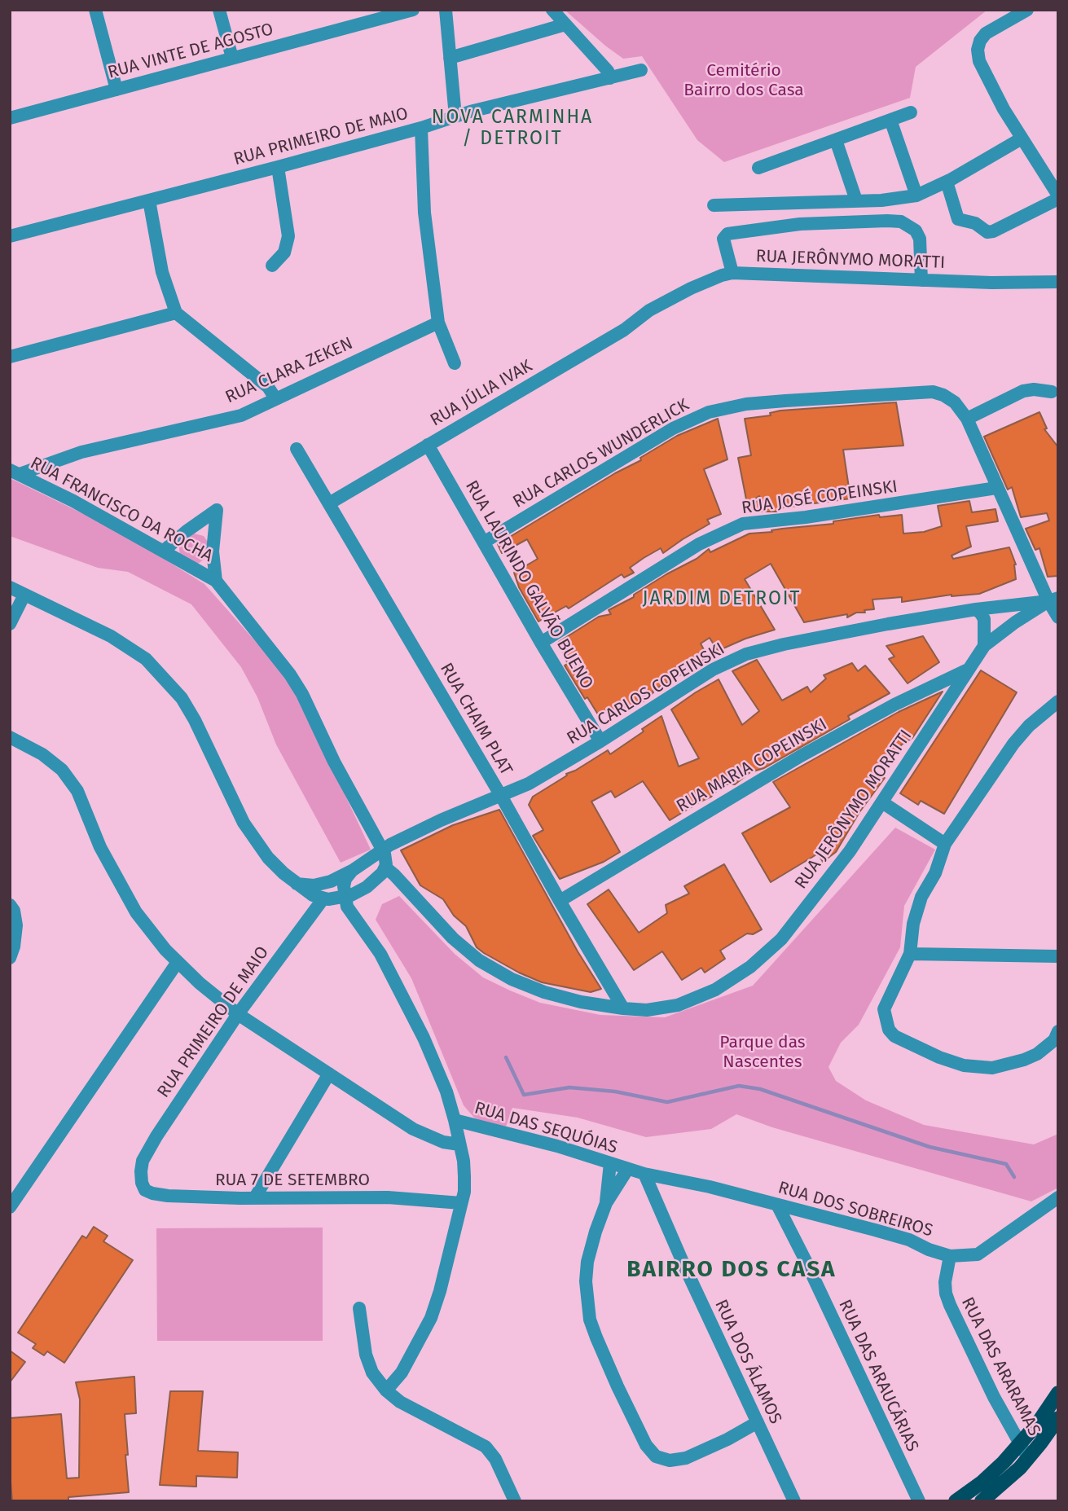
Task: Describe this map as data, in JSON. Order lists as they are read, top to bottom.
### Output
{
  "streets": {
    "street": [
      "RUA VINTE DE AGOSTO",
      "RUA PRIMEIRO DE MAIO",
      "RUA JERÔNYMO MORATTI",
      "RUA CLARA ZEKEN",
      "RUA JÚLIA IVAK",
      "RUA CARLOS WUNDERLICK",
      "RUA JOSÉ COPEINSKI",
      "RUA FRANCISCO DA ROCHA",
      "RUA LAURINDO GALVÃO BUENO",
      "RUA CARLOS COPEINSKI",
      "RUA CHAIM PLAT",
      "RUA MARIA COPEINSKI",
      "RUA DAS SEQUÓIAS",
      "RUA 7 DE SETEMBRO",
      "RUA DOS SOBREIROS",
      "RUA DOS ÁLAMOS",
      "RUA DAS ARARAMAS",
      "RUA DAS ARAUCÁRIAS"
    ]
  },
  "crossings": [
    ["RUA PRIMEIRO DE MAIO", "RUA 7 DE SETEMBRO"],
    ["RUA JERÔNYMO MORATTI", "RUA JÚLIA IVAK"],
    ["RUA JERÔNYMO MORATTI", "RUA CARLOS WUNDERLICK"],
    ["RUA JERÔNYMO MORATTI", "RUA CARLOS COPEINSKI"],
    ["RUA JERÔNYMO MORATTI", "RUA CHAIM PLAT"],
    ["RUA JERÔNYMO MORATTI", "RUA MARIA COPEINSKI"],
    ["RUA CLARA ZEKEN", "RUA FRANCISCO DA ROCHA"],
    ["RUA JÚLIA IVAK", "RUA LAURINDO GALVÃO BUENO"],
    ["RUA JÚLIA IVAK", "RUA CHAIM PLAT"],
    ["RUA CARLOS WUNDERLICK", "RUA JOSÉ COPEINSKI"],
    ["RUA CARLOS WUNDERLICK", "RUA LAURINDO GALVÃO BUENO"],
    ["RUA CARLOS WUNDERLICK", "RUA CARLOS COPEINSKI"],
    ["RUA JOSÉ COPEINSKI", "RUA LAURINDO GALVÃO BUENO"],
    ["RUA LAURINDO GALVÃO BUENO", "RUA CARLOS COPEINSKI"],
    ["RUA CARLOS COPEINSKI", "RUA CHAIM PLAT"],
    ["RUA CHAIM PLAT", "RUA MARIA COPEINSKI"],
    ["RUA DAS SEQUÓIAS", "RUA DOS SOBREIROS"],
    ["RUA DOS SOBREIROS", "RUA DOS ÁLAMOS"],
    ["RUA DOS SOBREIROS", "RUA DAS ARARAMAS"],
    ["RUA DOS SOBREIROS", "RUA DAS ARAUCÁRIAS"]
  ],
  "districts": ["NOVA CARMINHA / DETROIT", "JARDIM DETROIT", "BAIRRO DOS CASA"],
  "parks": ["Cemitério Bairro dos Casa", "Parque das Nascentes"]
}
